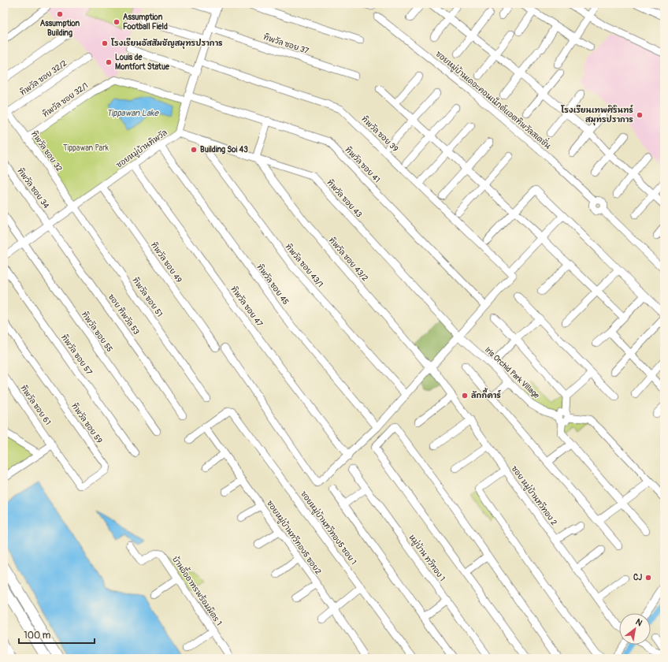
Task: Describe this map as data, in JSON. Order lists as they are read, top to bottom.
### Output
{
  "streets": {
    "street": [
      "ทิพวัล ซอย 37",
      "ทิพวัล ซอย 32/2",
      "ทิพวัล ซอย 32/1",
      "ซอยหมู่บ้านเดอะคอนเน็กต์แอตทิพวัลสเตชั่น",
      "ทิพวัล ซอย 39",
      "ซอยหมู่บ้านทิพวัล",
      "ทิพวัล ซอย 32",
      "ทิพวัล ซอย 41",
      "ทิพวัล ซอย 34",
      "ทิพวัล ซอย 43",
      "ทิพวัล ซอย 43/2",
      "ทิพวัล ซอย 49",
      "ทิพวัล ซอย 43/1",
      "ทิพวัล ซอย 45",
      "ทิพวัล ซอย 51",
      "ทิพวัล ซอย 47",
      "ซอย ทิพวัล 53",
      "ทิพวัล ซอย 55",
      "ทิพวัล ซอย 57",
      "Iris Orchid Park Village",
      "ทิพวัล ซอย 61",
      "ทิพวัล ซอย 59",
      "ซอย หมู่บ้านทวีทอง 2",
      "ซอยหมู่บ้านทวีทอง5 ซอย 1",
      "ซอยหมู่บ้านทวีทอง5 ซอย2",
      "หมู่บ้าน ทวีทอง 1",
      "บ้านอื้ออาทรพร้อมมิตร 1"
    ]
  },
  "crossings": [
    ["ทิพวัล ซอย 37", "ซอยหมู่บ้านทิพวัล"],
    ["ทิพวัล ซอย 32/2", "ทิพวัล ซอย 32"],
    ["ทิพวัล ซอย 32/1", "ทิพวัล ซอย 32"],
    ["ทิพวัล ซอย 32/1", "ทิพวัล ซอย 41"],
    ["ทิพวัล ซอย 39", "ซอยหมู่บ้านทิพวัล"],
    ["ทิพวัล ซอย 39", "ทิพวัล ซอย 41"],
    ["ซอยหมู่บ้านทิพวัล", "ทิพวัล ซอย 32"],
    ["ซอยหมู่บ้านทิพวัล", "ทิพวัล ซอย 41"],
    ["ซอยหมู่บ้านทิพวัล", "ทิพวัล ซอย 34"],
    ["ซอยหมู่บ้านทิพวัล", "ทิพวัล ซอย 43"],
    ["ซอยหมู่บ้านทิพวัล", "ทิพวัล ซอย 49"],
    ["ซอยหมู่บ้านทิพวัล", "ทิพวัล ซอย 45"],
    ["ซอยหมู่บ้านทิพวัล", "ทิพวัล ซอย 51"],
    ["ซอยหมู่บ้านทิพวัล", "ทิพวัล ซอย 47"],
    ["ซอยหมู่บ้านทิพวัล", "ซอย ทิพวัล 53"],
    ["ซอยหมู่บ้านทิพวัล", "ทิพวัล ซอย 55"],
    ["ทิพวัล ซอย 32", "ทิพวัล ซอย 51"],
    ["ทิพวัล ซอย 34", "ซอย ทิพวัล 53"],
    ["ทิพวัล ซอย 43", "ทิพวัล ซอย 43/2"],
    ["ทิพวัล ซอย 43", "ทิพวัล ซอย 43/1"],
    ["ทิพวัล ซอย 43", "Iris Orchid Park Village"],
    ["ทิพวัล ซอย 43/2", "ซอย หมู่บ้านทวีทอง 2"],
    ["ทิพวัล ซอย 61", "ทิพวัล ซอย 59"],
    ["ซอยหมู่บ้านทวีทอง5 ซอย 1", "ซอยหมู่บ้านทวีทอง5 ซอย2"]
  ],
  "water": ["Tippawan Lake"],
  "parks": ["Tippawan Park"],
  "places": [
    "Assumption Building",
    "Assumption Football Field",
    "โรงเรียนอัสสัมชัญสมุทรปราการ",
    "Louis de Montfort Statue",
    "โรงเรียนเทพศิรินทร์ สมุทรปราการ",
    "Building Soi 43",
    "ลักกี้คาร์",
    "CJ"
  ],
  "scale_bar": "100 m",
  "north": "top right"
}
